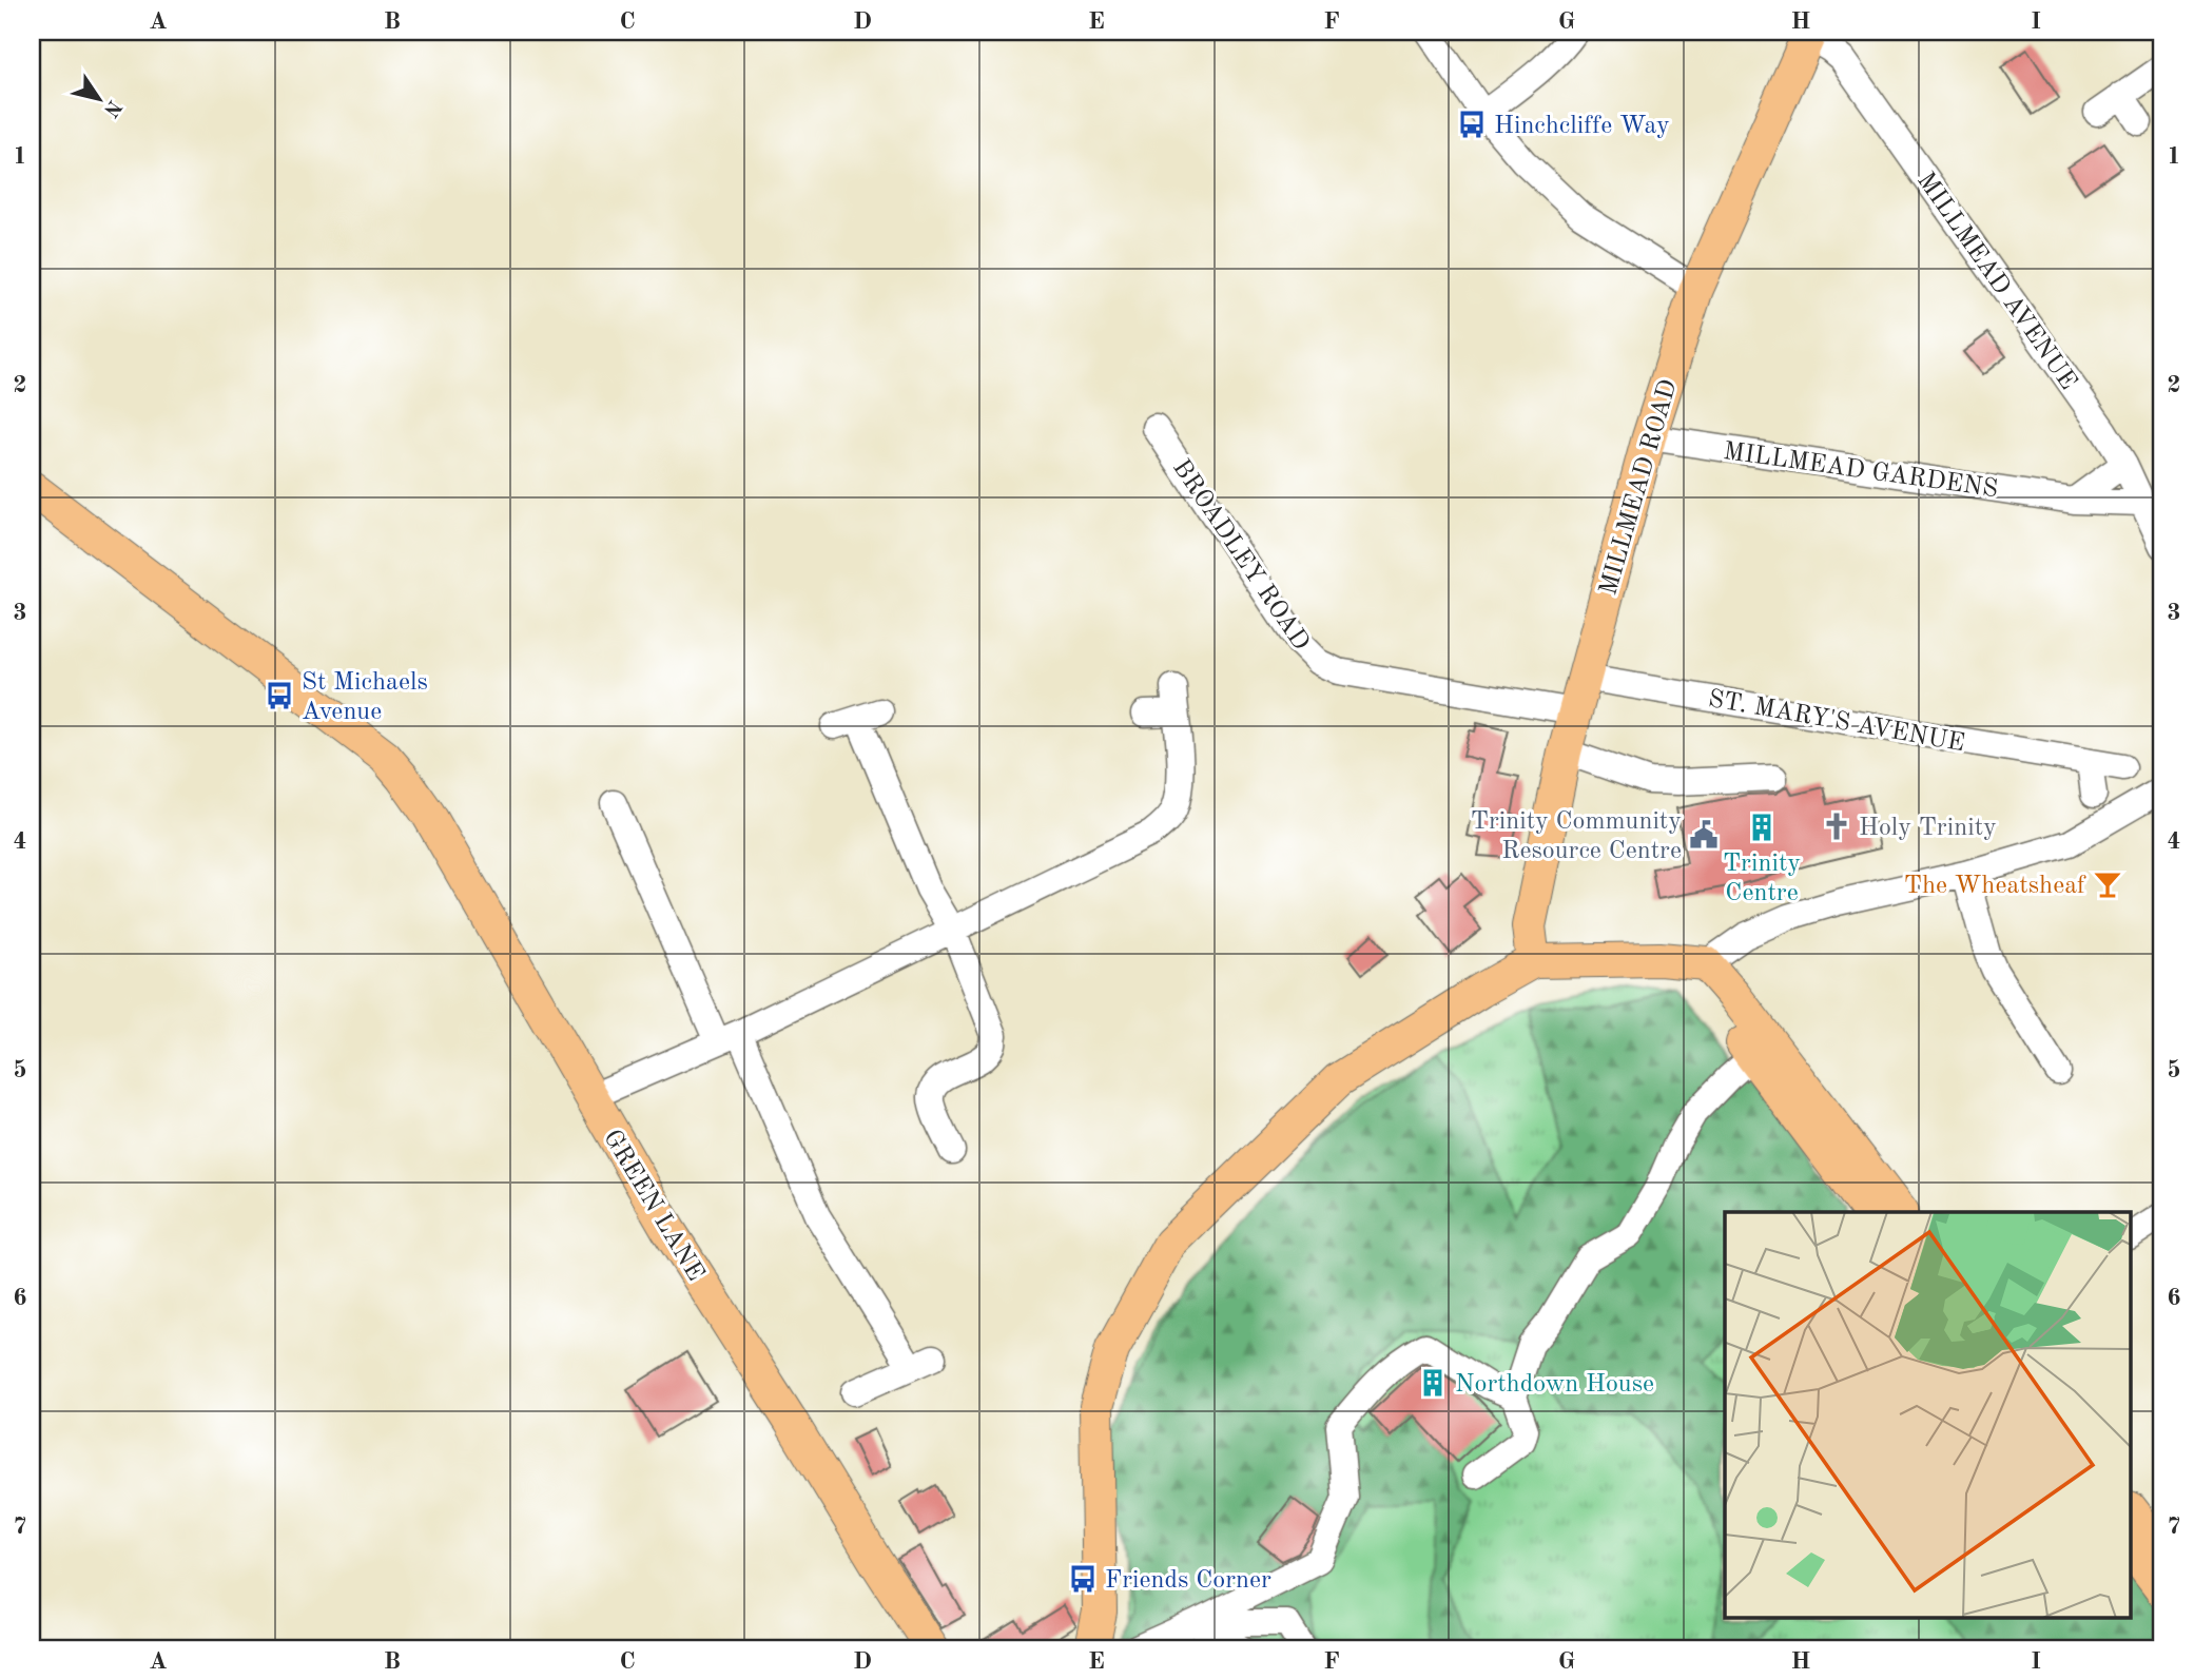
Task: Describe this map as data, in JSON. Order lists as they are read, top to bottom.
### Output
{
  "streets": {
    "main road": ["MILLMEAD ROAD", "GREEN LANE"],
    "street": [
      "MILLMEAD AVENUE",
      "MILLMEAD GARDENS",
      "BROADLEY ROAD",
      "ST. MARY'S AVENUE"
    ]
  },
  "crossings": [
    ["MILLMEAD AVENUE", "MILLMEAD GARDENS"],
    ["MILLMEAD AVENUE", "MILLMEAD ROAD"],
    ["MILLMEAD GARDENS", "MILLMEAD ROAD"],
    ["MILLMEAD ROAD", "BROADLEY ROAD"],
    ["MILLMEAD ROAD", "ST. MARY'S AVENUE"]
  ],
  "places": {
    "bus stop": ["Hinchcliffe Way", "St Michaels Avenue", "Friends Corner"],
    "church": ["Holy Trinity"],
    "building": ["Trinity Centre", "Northdown House"],
    "public building": ["Trinity Community Resource Centre"],
    "bar": ["The Wheatsheaf"]
  },
  "north": "bottom right",
  "grid": {
    "columns": [
      "A",
      "B",
      "C",
      "D",
      "E",
      "F",
      "G",
      "H",
      "I"
    ],
    "rows": [
      "1",
      "2",
      "3",
      "4",
      "5",
      "6",
      "7"
    ]
  }
}
